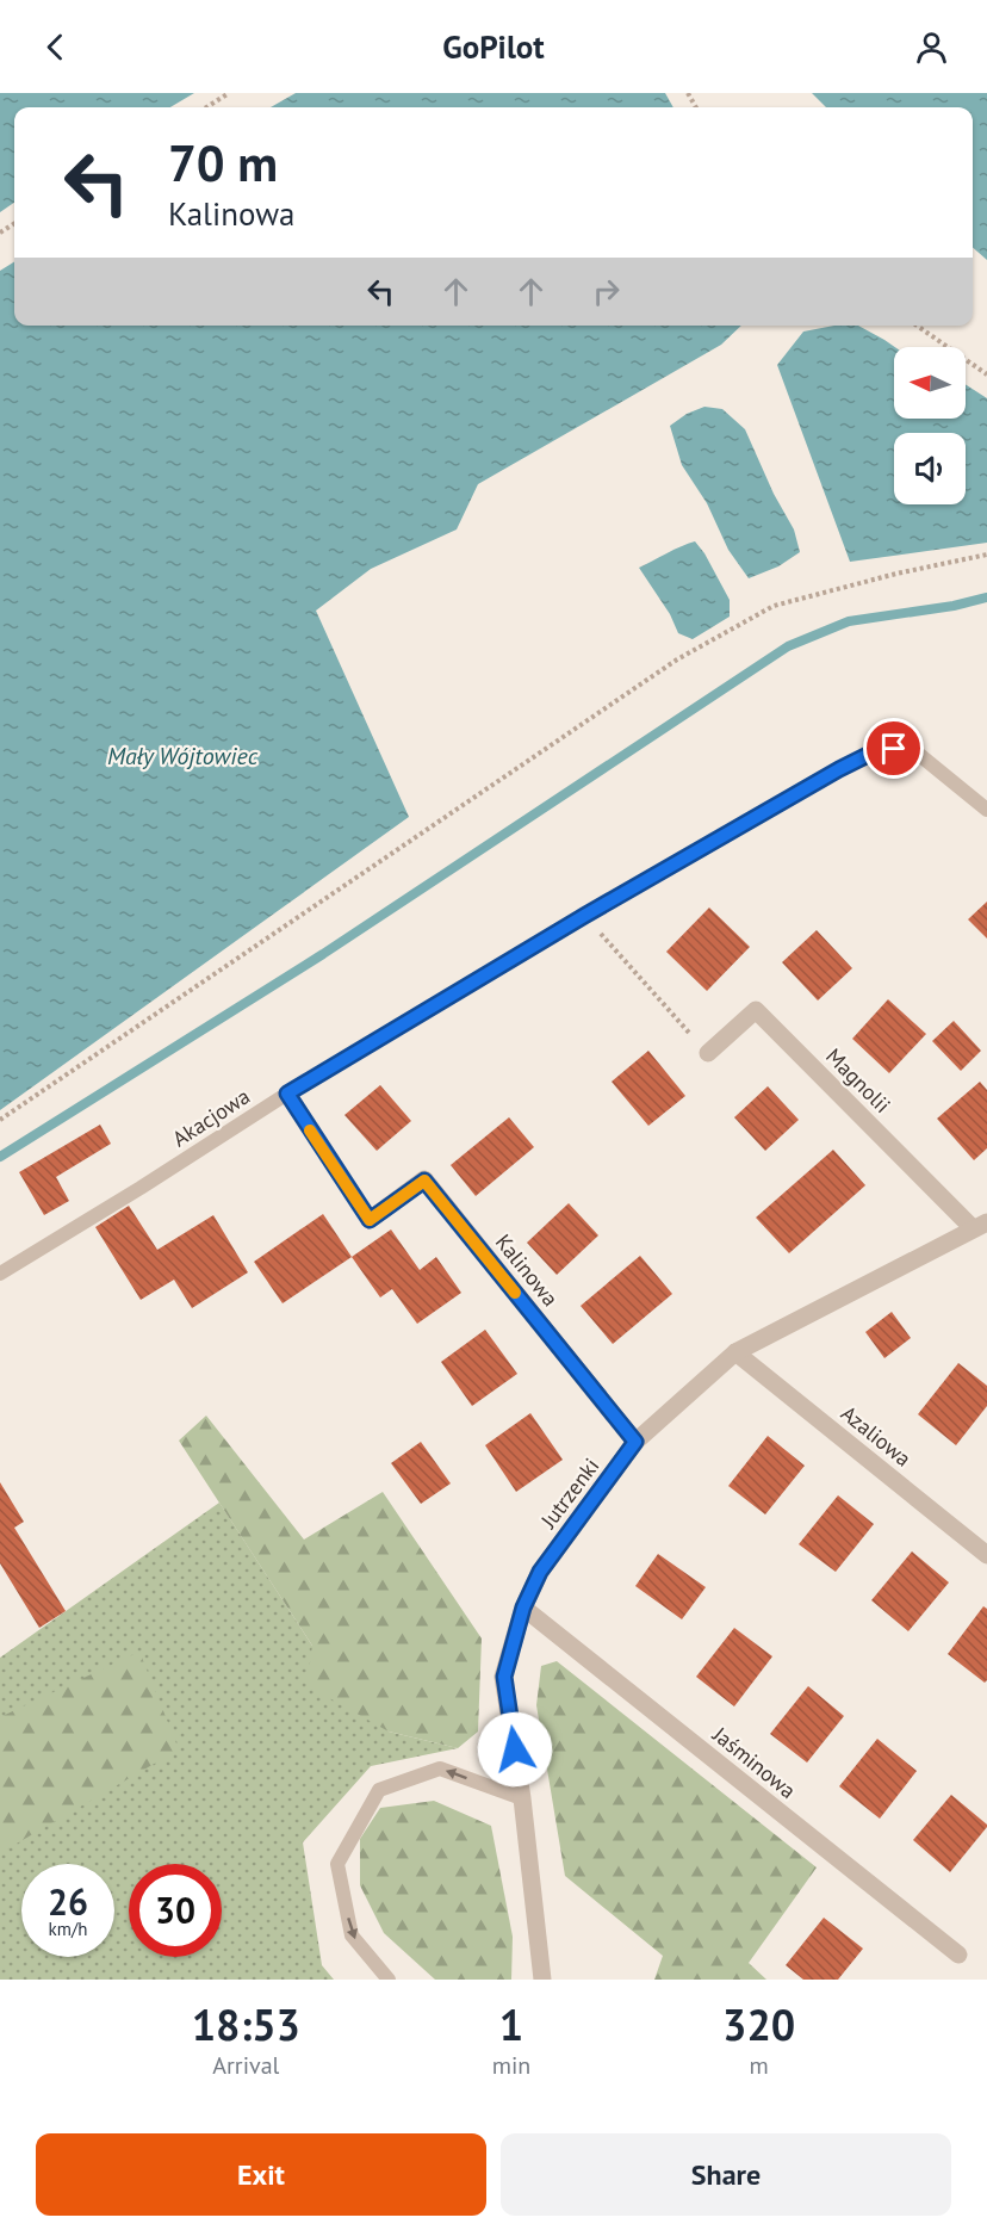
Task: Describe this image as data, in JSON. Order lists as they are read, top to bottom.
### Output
{
  "streets": {
    "street": [
      "Magnolii",
      "Kalinowa",
      "Azaliowa",
      "Jutrzenki",
      "Jaśminowa"
    ],
    "lane": ["Akacjowa"]
  },
  "crossings": [
    ["Magnolii", "Jutrzenki"],
    ["Kalinowa", "Jutrzenki"],
    ["Azaliowa", "Jutrzenki"],
    ["Jutrzenki", "Jaśminowa"]
  ],
  "water": ["Mały Wójtowiec"],
  "north": "left",
  "page": {
    "header": "GoPilot",
    "turn": ["70 m", "Kalinowa"],
    "speed": "26 km/h",
    "limit": "30",
    "eta": [
      "18:53",
      "Arrival",
      "1",
      "min",
      "320",
      "m"
    ],
    "buttons": ["Exit", "Share"]
  }
}
